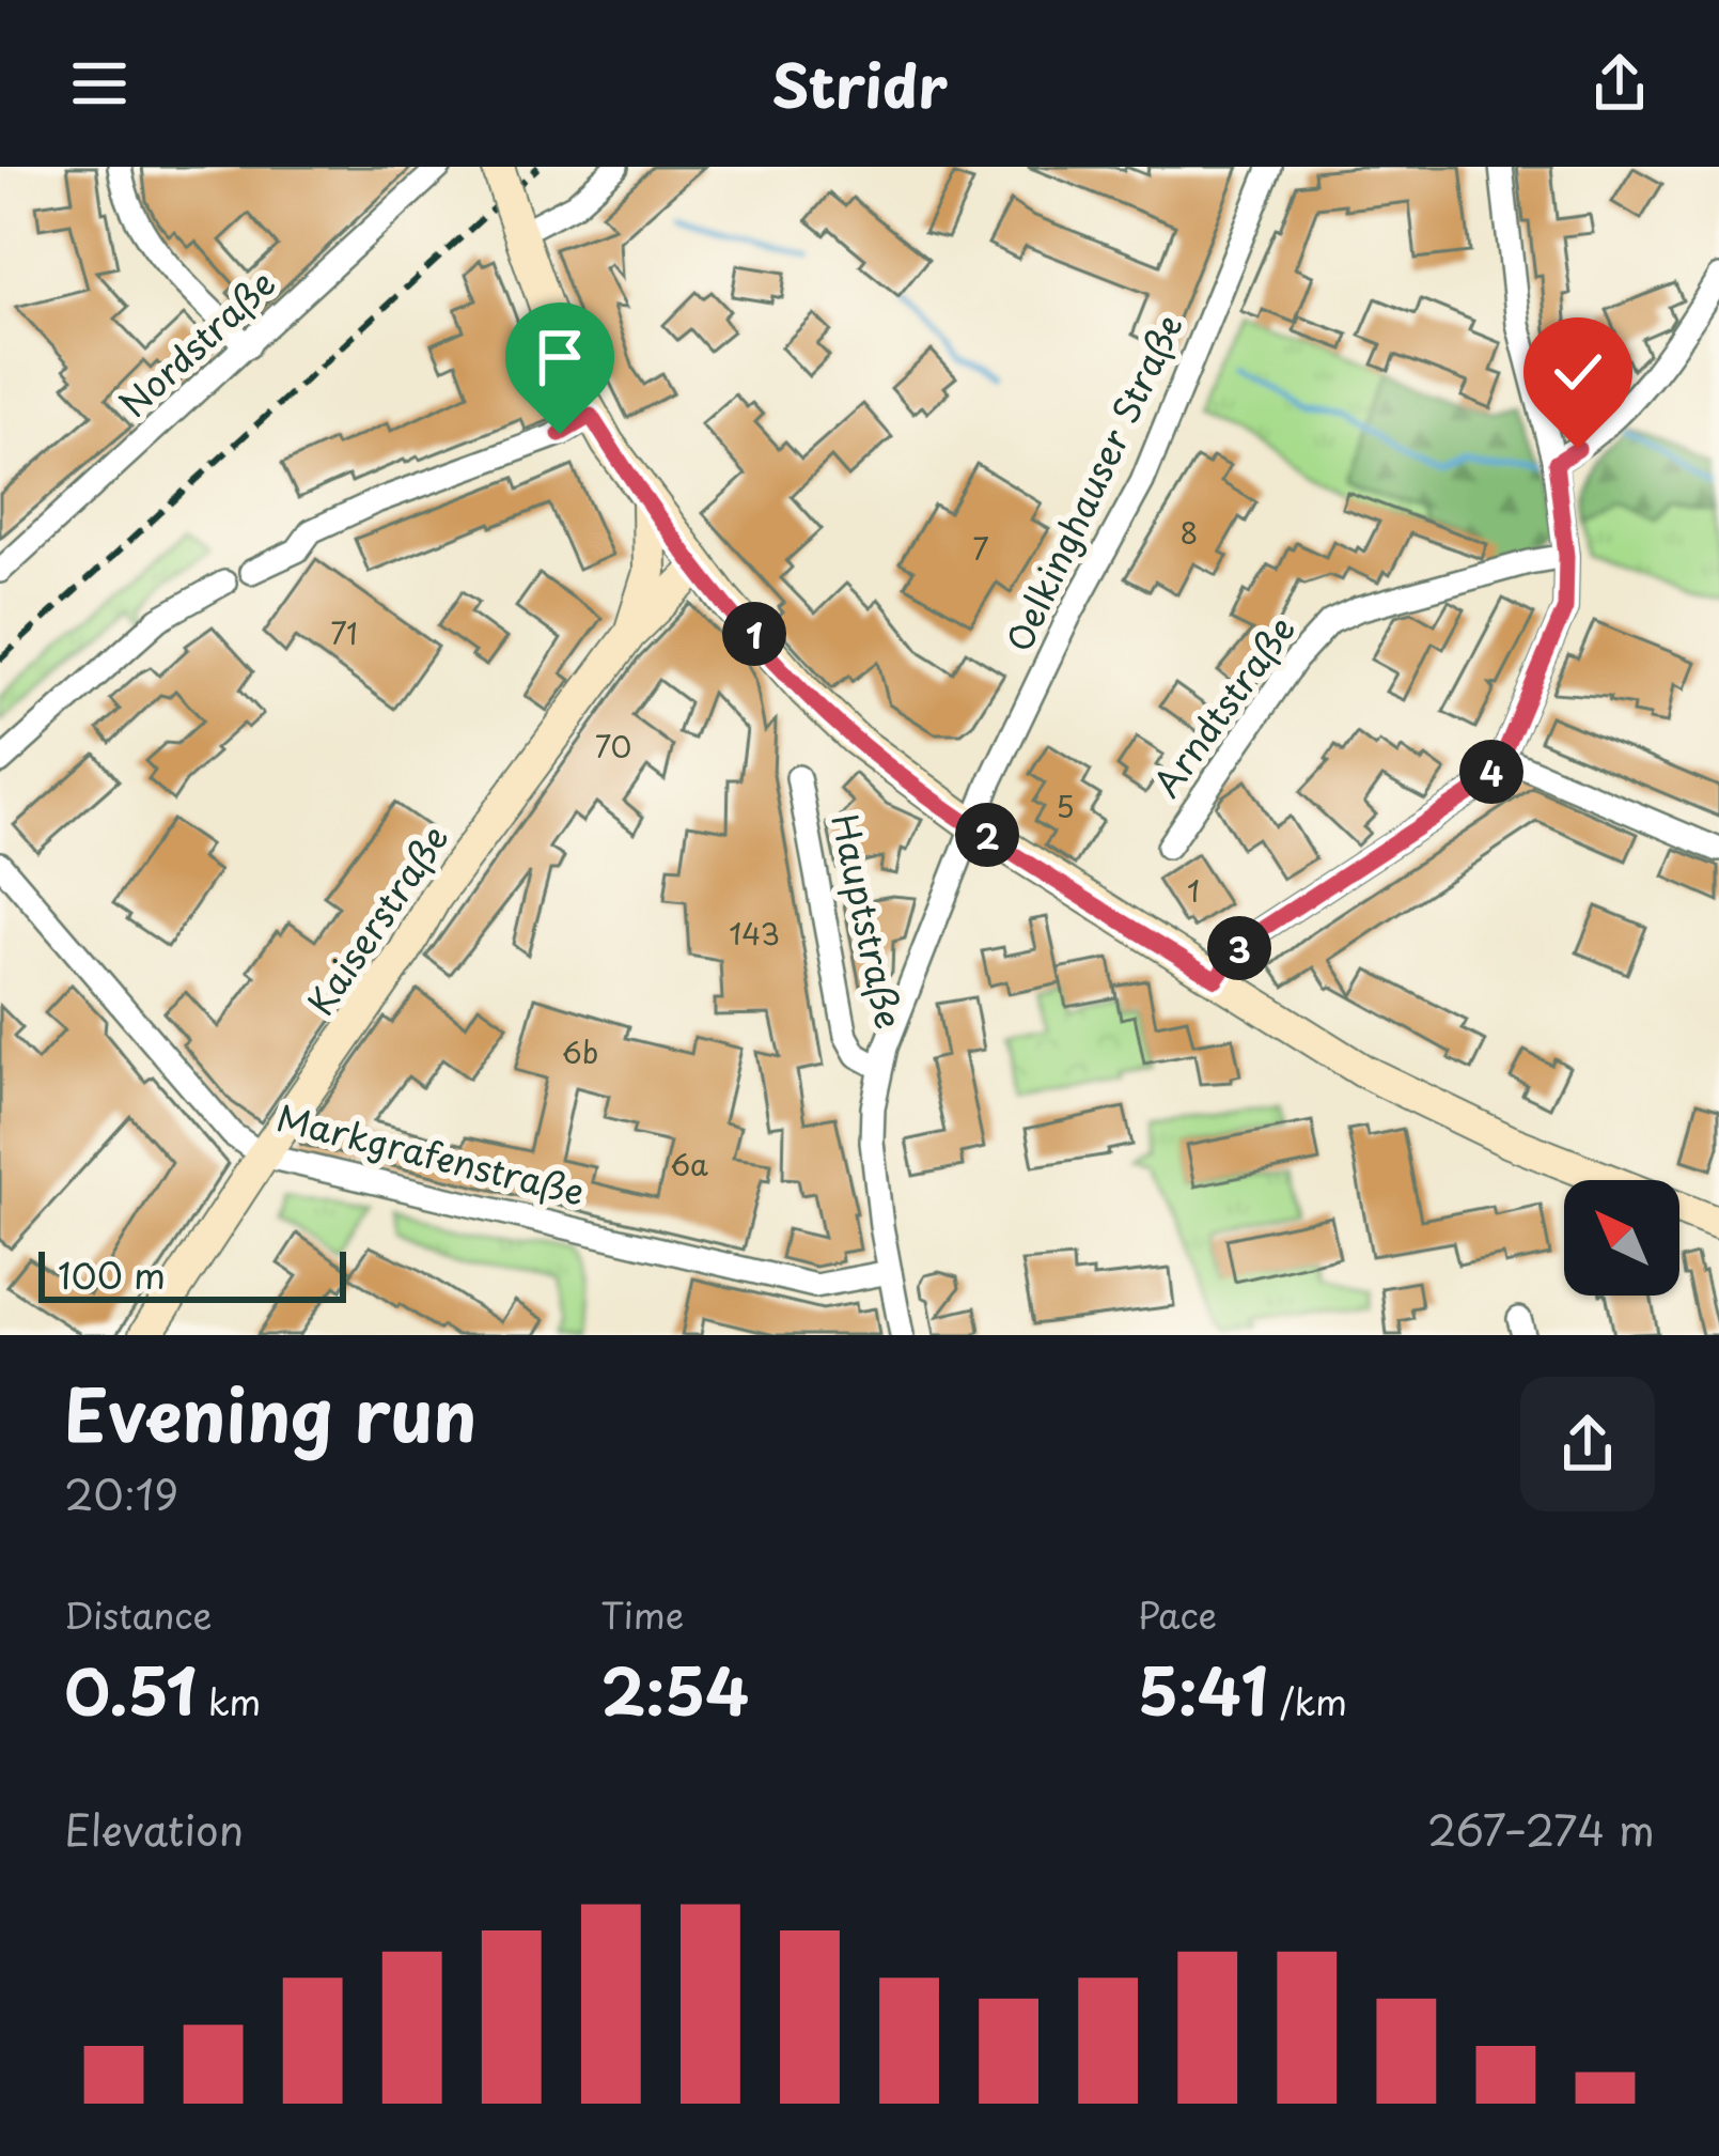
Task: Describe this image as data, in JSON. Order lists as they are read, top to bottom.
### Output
{
  "streets": {
    "main road": ["Kaiserstraße"],
    "street": [
      "Nordstraße",
      "Oelkinghauser Straße",
      "Arndtstraße",
      "Hauptstraße",
      "Markgrafenstraße"
    ]
  },
  "crossings": [
    ["Oelkinghauser Straße", "Hauptstraße"],
    ["Kaiserstraße", "Markgrafenstraße"],
    ["Hauptstraße", "Markgrafenstraße"]
  ],
  "house_numbers": [
    "8",
    "7",
    "71",
    "70",
    "5",
    "1",
    "143",
    "6b",
    "6a"
  ],
  "scale_bar": "100 m",
  "north": "top left",
  "page": {
    "header": "Stridr",
    "pins": [
      "1",
      "4",
      "2",
      "3"
    ],
    "scale": "100 m",
    "heading": ["Evening run", "20:19"],
    "stats": [
      ["Distance", "0.51 km"],
      ["Time", "2:54"],
      ["Pace", "5:41 /km"]
    ],
    "chart": ["Elevation", "267–274 m"]
  }
}
